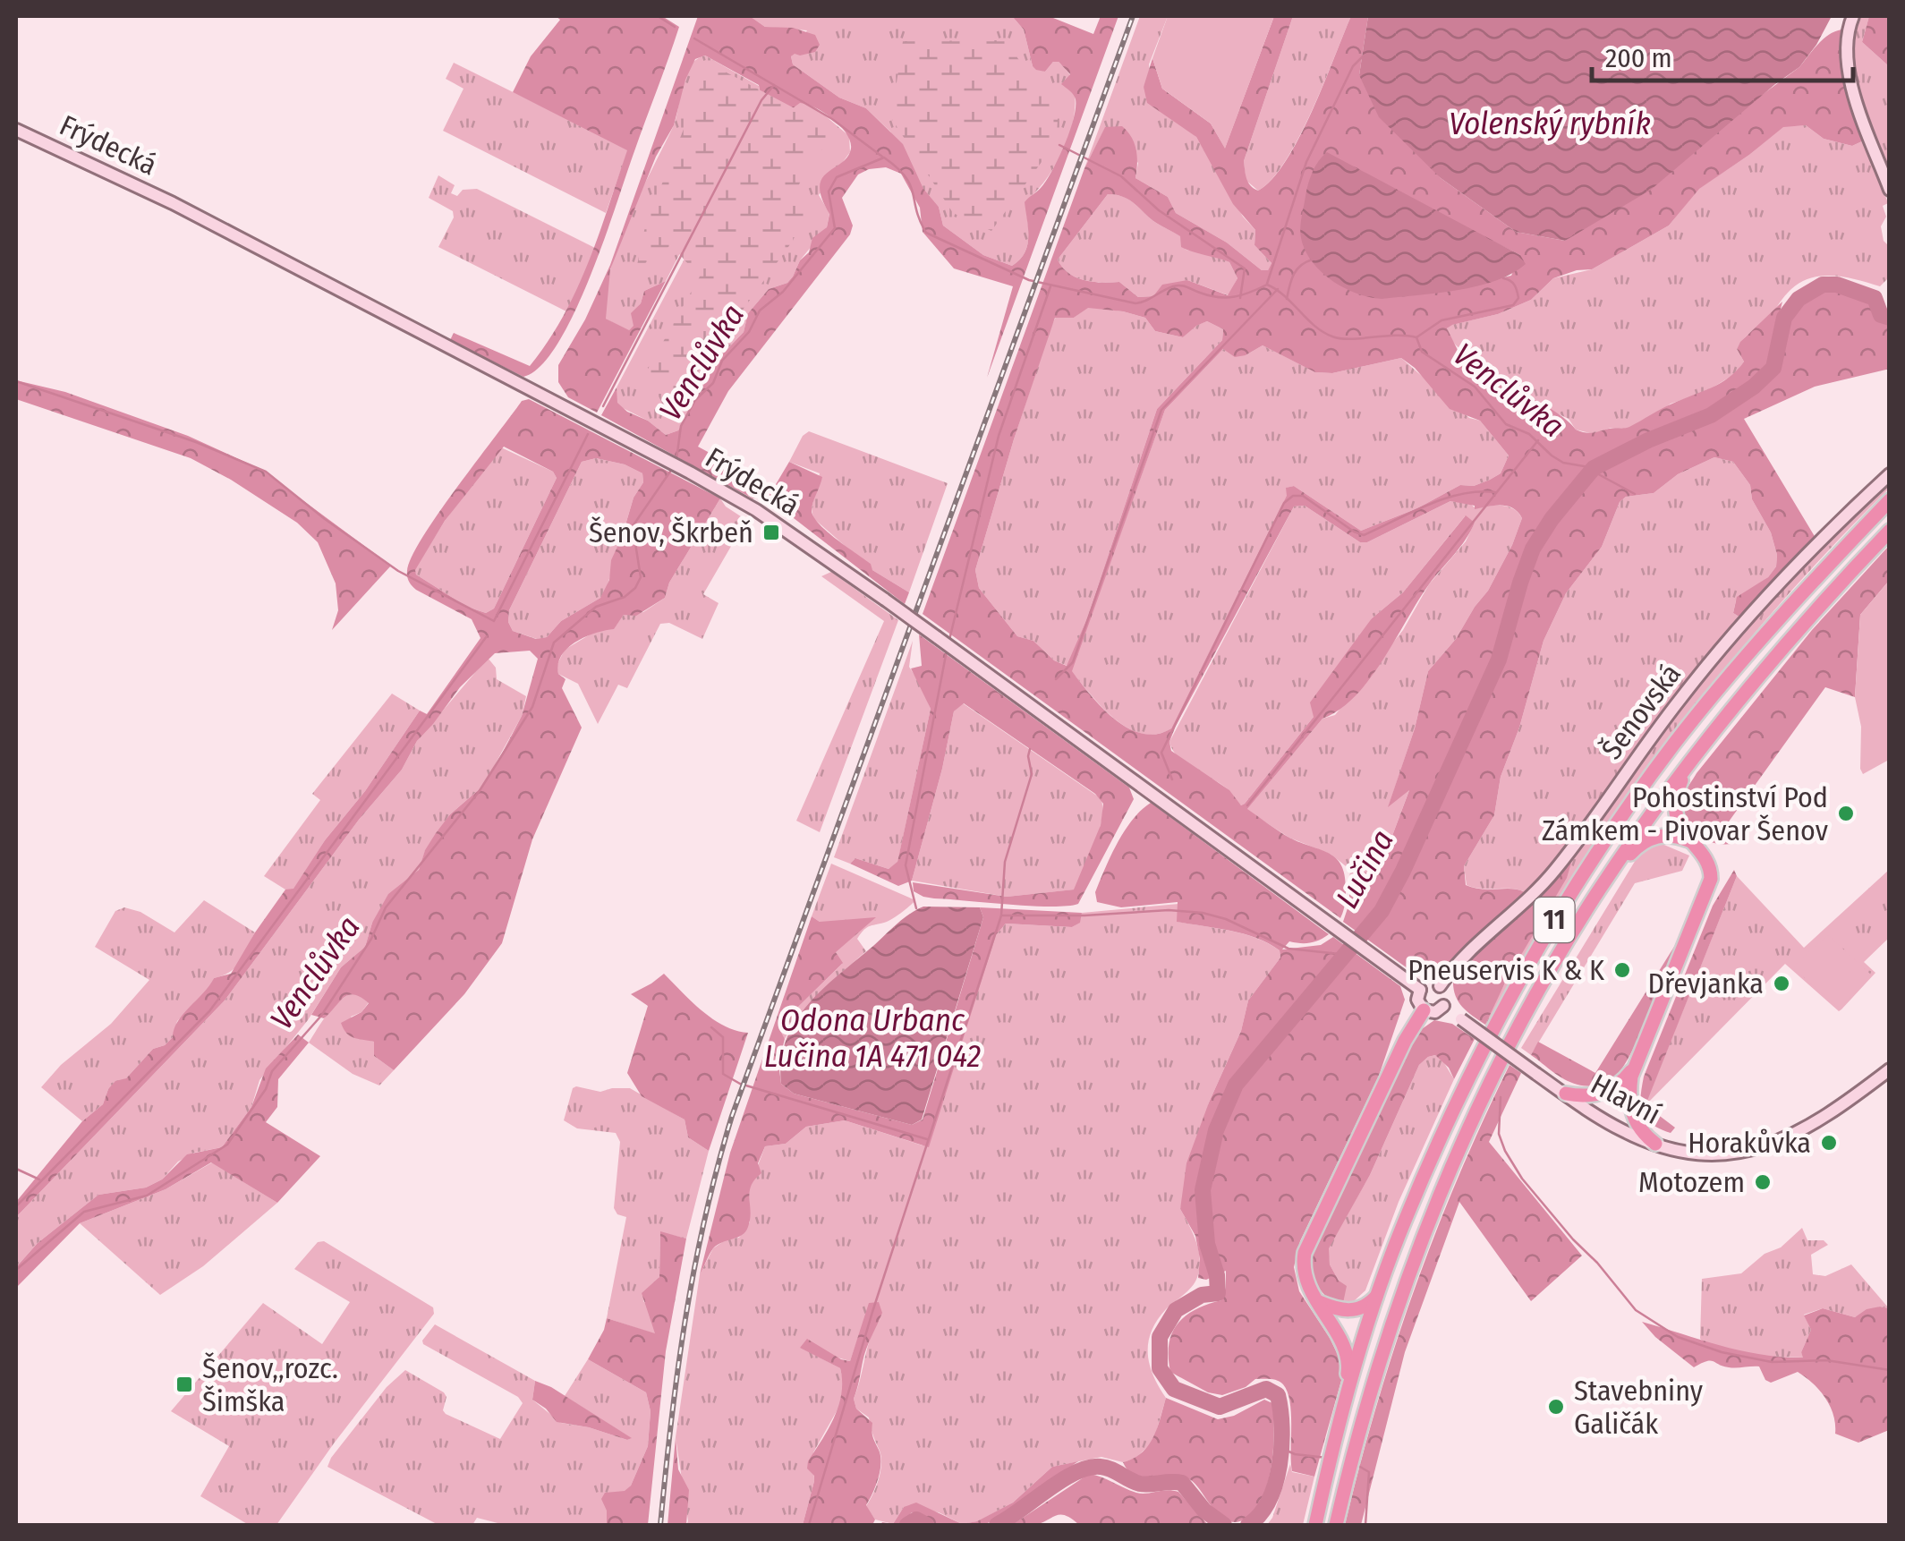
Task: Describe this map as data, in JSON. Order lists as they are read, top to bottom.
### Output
{
  "streets": {
    "highway": ["11"],
    "main road": ["Frýdecká", "Šenovská", "Hlavní"]
  },
  "crossings": [
    ["Frýdecká", "Šenovská"],
    ["Frýdecká", "Hlavní"],
    ["Šenovská", "Hlavní"]
  ],
  "water": [
    "Volenský rybník",
    "Venclůvka",
    "Lučina",
    "Odona Urbanc Lučina 1A 471 042"
  ],
  "places": {
    "transit": ["Šenov, Škrbeň", "Šenov,,rozc. Šimška"],
    "other": [
      "Pohostinství Pod Zámkem - Pivovar Šenov",
      "Pneuservis K & K",
      "Dřevjanka",
      "Horakůvka",
      "Motozem",
      "Stavebniny Galičák"
    ]
  },
  "scale_bar": "200 m"
}
